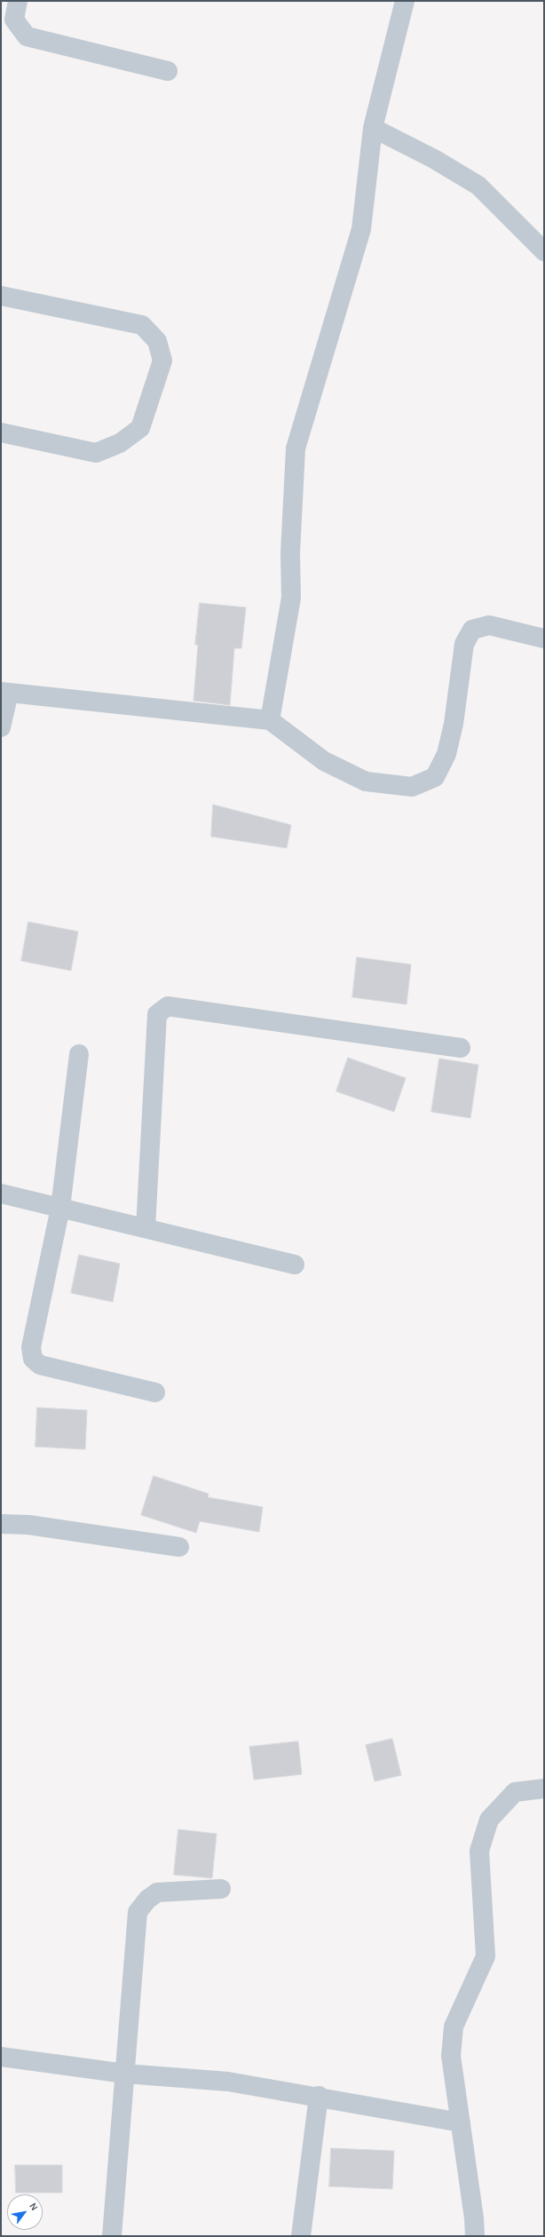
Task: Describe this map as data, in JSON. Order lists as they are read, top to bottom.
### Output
{
  "north": "top right"
}
